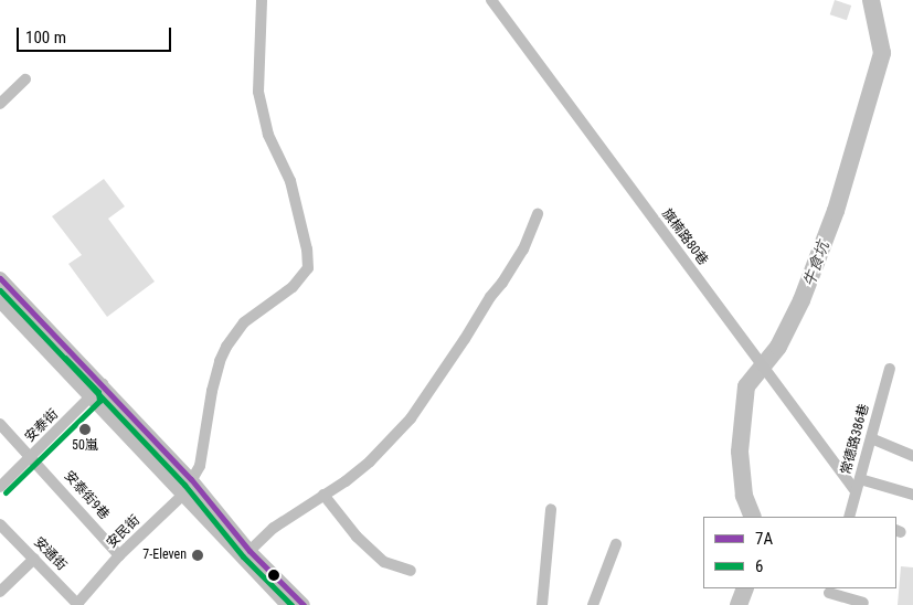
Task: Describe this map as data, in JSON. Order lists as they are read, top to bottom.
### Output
{
  "streets": {
    "street": [
      "旗楠路80巷",
      "安泰街",
      "常德路386巷",
      "安泰街9巷",
      "安民街",
      "安通街"
    ]
  },
  "crossings": [
    ["旗楠路80巷", "常德路386巷"],
    ["安泰街", "安泰街9巷"],
    ["安泰街9巷", "安民街"],
    ["安民街", "安通街"]
  ],
  "water": ["牛食坑"],
  "places": ["50嵐", "7-Eleven"],
  "lines": ["transit line 7A", "transit line 6"],
  "legend": ["7A", "6"],
  "scale_bar": "100 m"
}
